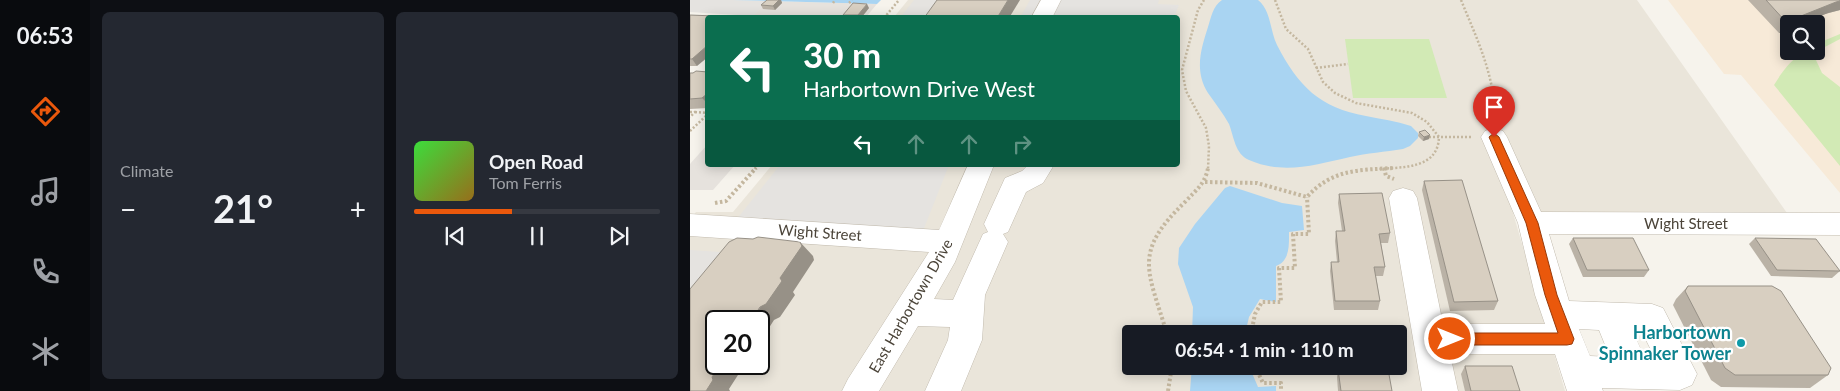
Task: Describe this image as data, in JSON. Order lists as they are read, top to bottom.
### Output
{
  "streets": {
    "street": ["Wight Street", "East Harbortown Drive"]
  },
  "crossings": [
    ["Wight Street", "East Harbortown Drive"]
  ],
  "places": ["Harbortown Spinnaker Tower"],
  "page": {
    "tabs": "06:53",
    "tile": "Climate",
    "turn": ["30 m", "Harbortown Drive West"],
    "song": ["Open Road", "Tom Ferris"],
    "heat": ["−", "21°", "+"],
    "limit": "20",
    "trip": "06:54 · 1 min · 110 m"
  }
}
